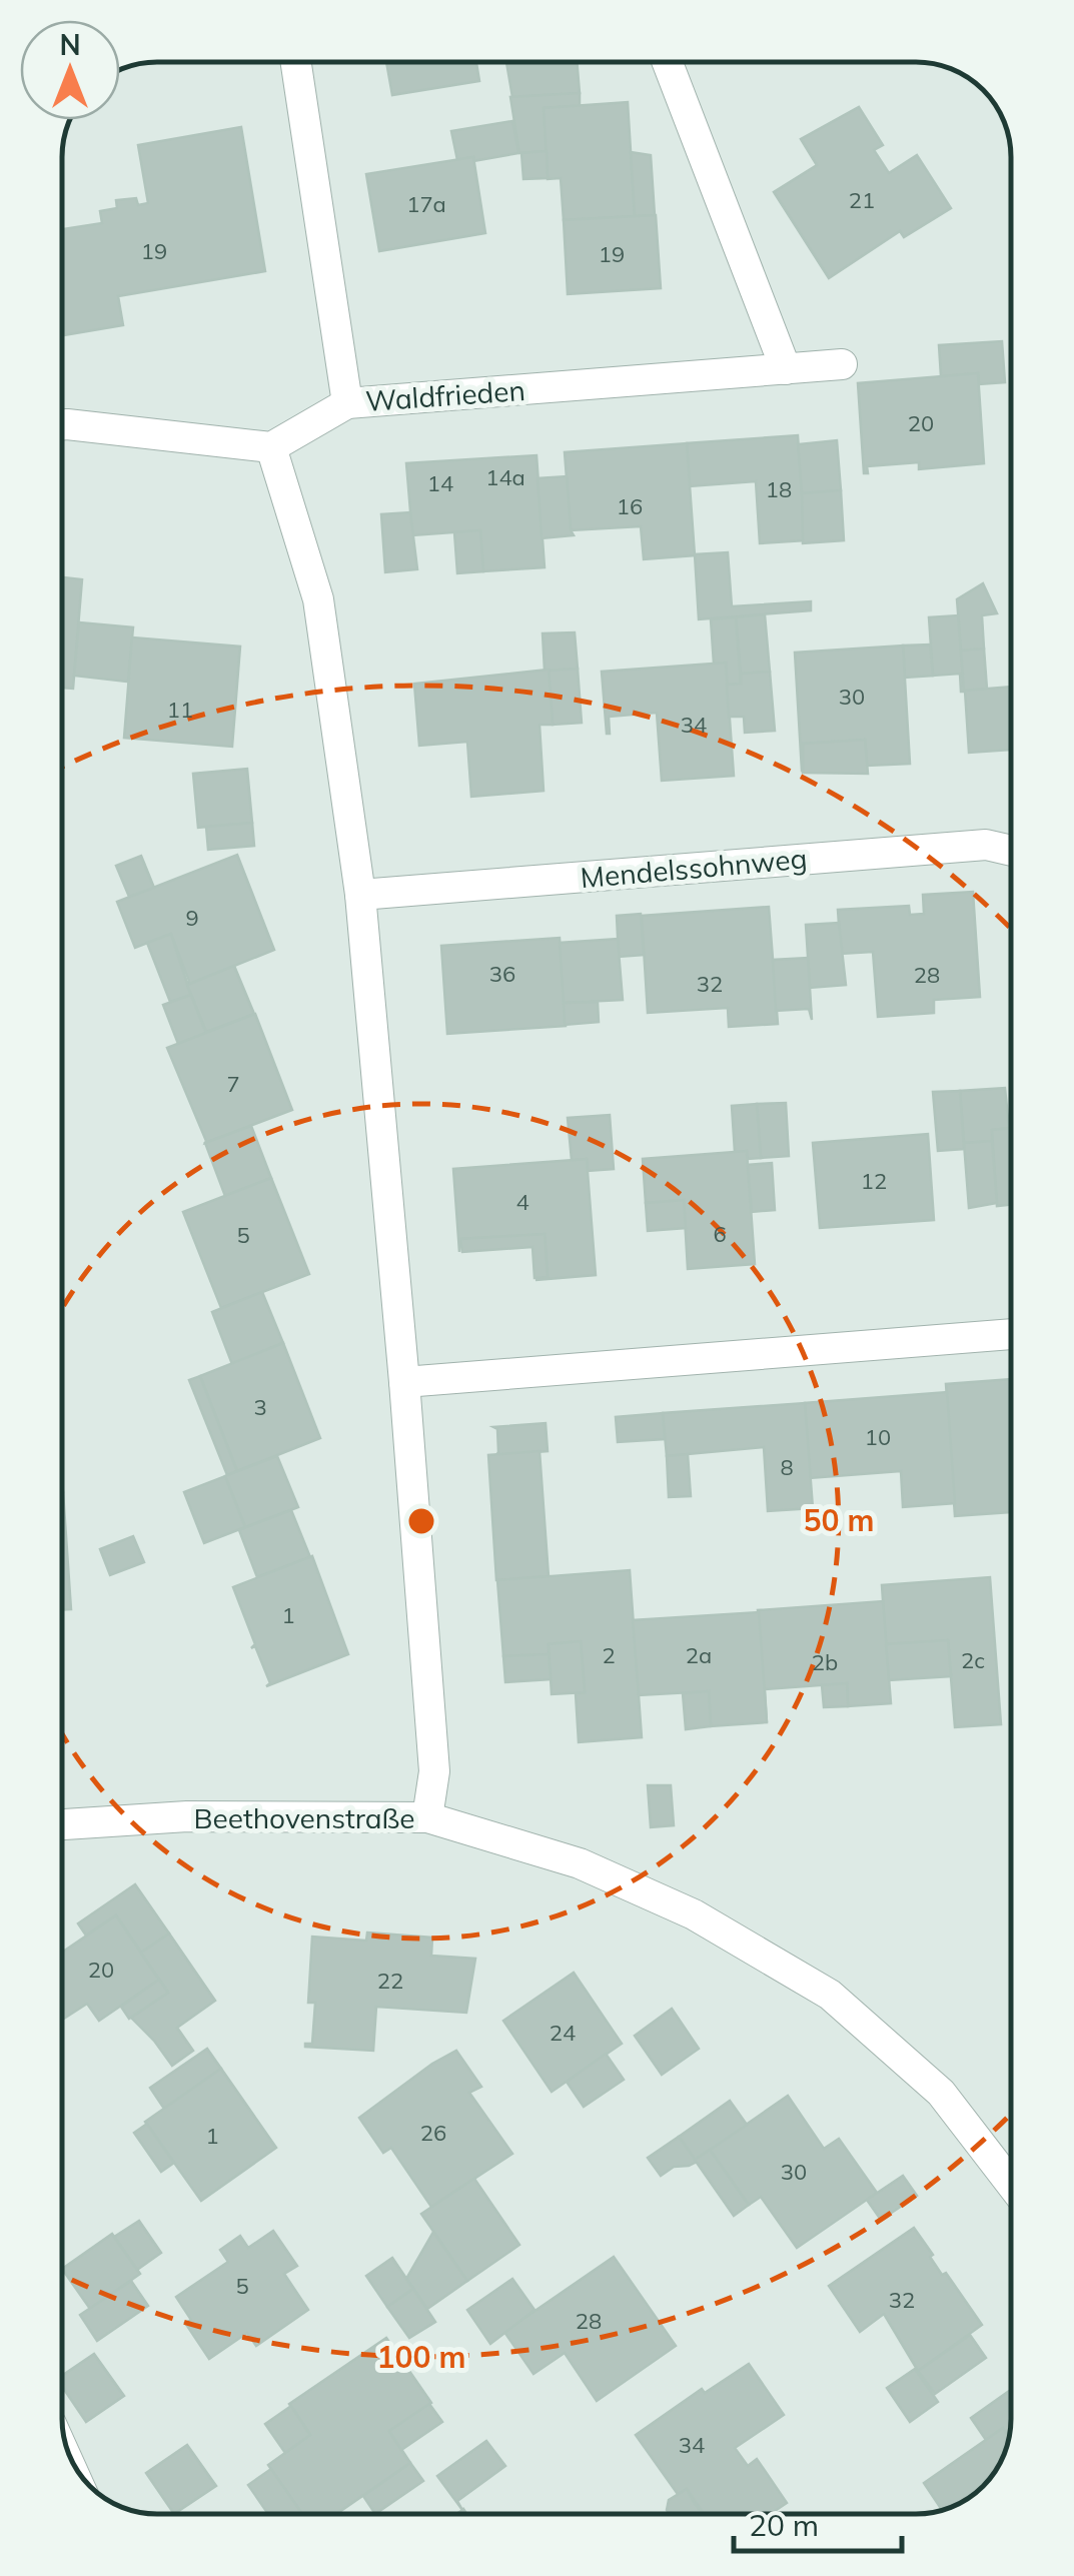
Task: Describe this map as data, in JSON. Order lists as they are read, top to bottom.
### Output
{
  "streets": {
    "street": ["Waldfrieden", "Mendelssohnweg", "Beethovenstraße"]
  },
  "house_numbers": [
    "21",
    "17a",
    "19",
    "19",
    "20",
    "14a",
    "14",
    "18",
    "16",
    "30",
    "11",
    "34",
    "9",
    "36",
    "28",
    "32",
    "7",
    "12",
    "4",
    "6",
    "5",
    "3",
    "10",
    "8",
    "1",
    "2",
    "2a",
    "2c",
    "2b",
    "20",
    "22",
    "24",
    "26",
    "1",
    "30",
    "5",
    "32",
    "28",
    "34"
  ],
  "scale_bar": "20 m",
  "north": "top",
  "rings": ["50 m", "100 m"]
}
